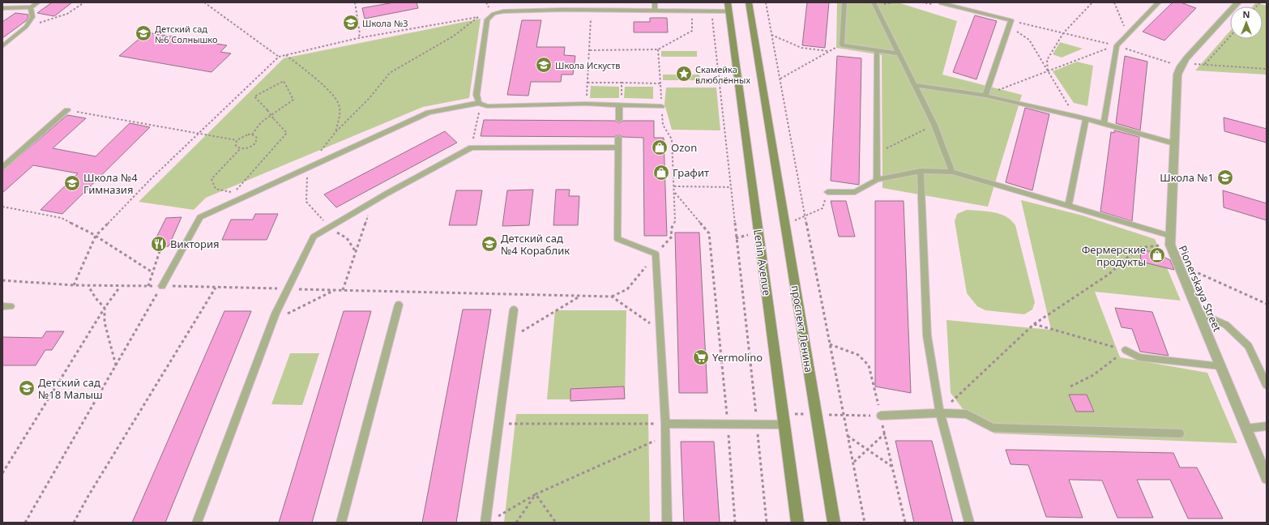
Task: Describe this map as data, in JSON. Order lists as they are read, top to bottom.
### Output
{
  "streets": {
    "main road": ["Lenin Avenue"],
    "street": ["Pionerskaya Street"]
  },
  "places": {
    "school or university": [
      "Школа №3",
      "Детский сад №6 Солнышко",
      "Школа Искуств",
      "Школа №1",
      "Школа №4 Гимназия",
      "Детский сад №4 Кораблик",
      "Детский сад №18 Малыш"
    ],
    "place": ["Скамейка влюблённых"],
    "shop": ["Ozon", "Графит", "Фермерские продукты"],
    "restaurant": ["Виктория"],
    "supermarket": ["Yermolino"]
  },
  "north": "top"
}
